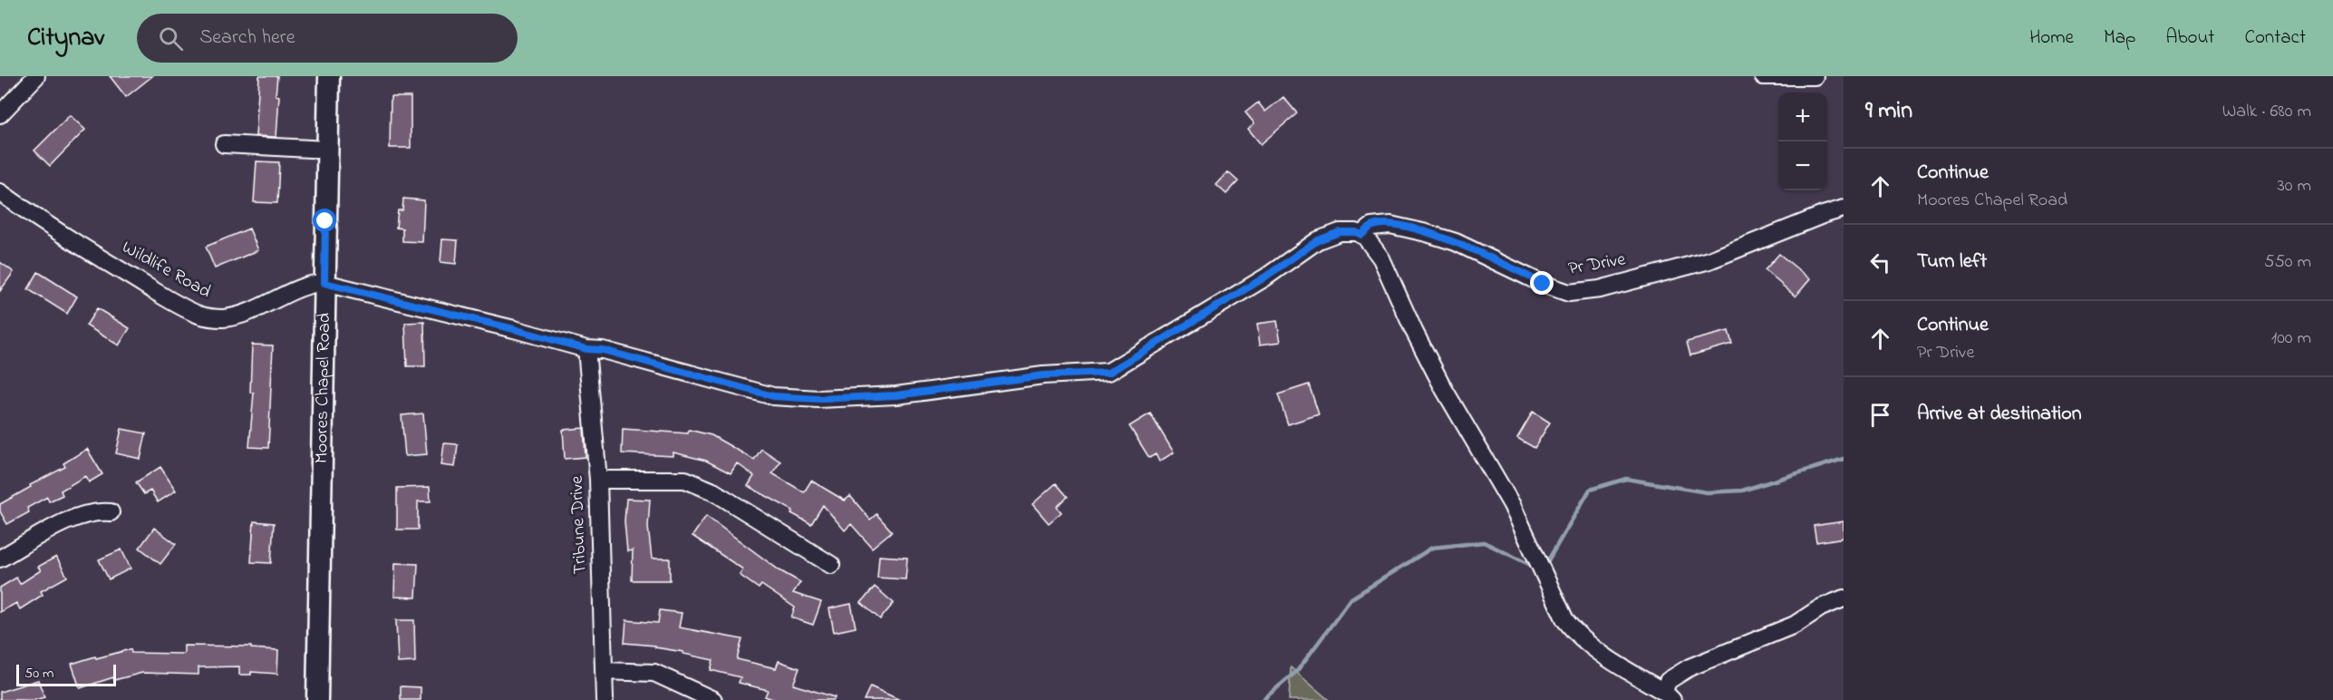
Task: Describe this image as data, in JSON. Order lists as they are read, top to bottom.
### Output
{
  "streets": {
    "main road": ["Moores Chapel Road"],
    "street": ["Pr Drive", "Wildlife Road", "Tribune Drive"]
  },
  "crossings": [
    ["Wildlife Road", "Moores Chapel Road"]
  ],
  "scale_bar": "50 m",
  "page": {
    "header": "Citynav",
    "search": "Search here",
    "nav": [
      "Home",
      "Map",
      "About",
      "Contact"
    ],
    "heading": ["9 min", "Walk · 680 m"],
    "map_buttons": ["+", "−"],
    "list": [
      ["Continue", "Moores Chapel Road", "30 m"],
      ["Turn left", "550 m"],
      ["Continue", "Pr Drive", "100 m"],
      "Arrive at destination"
    ],
    "scale": "50 m"
  }
}
